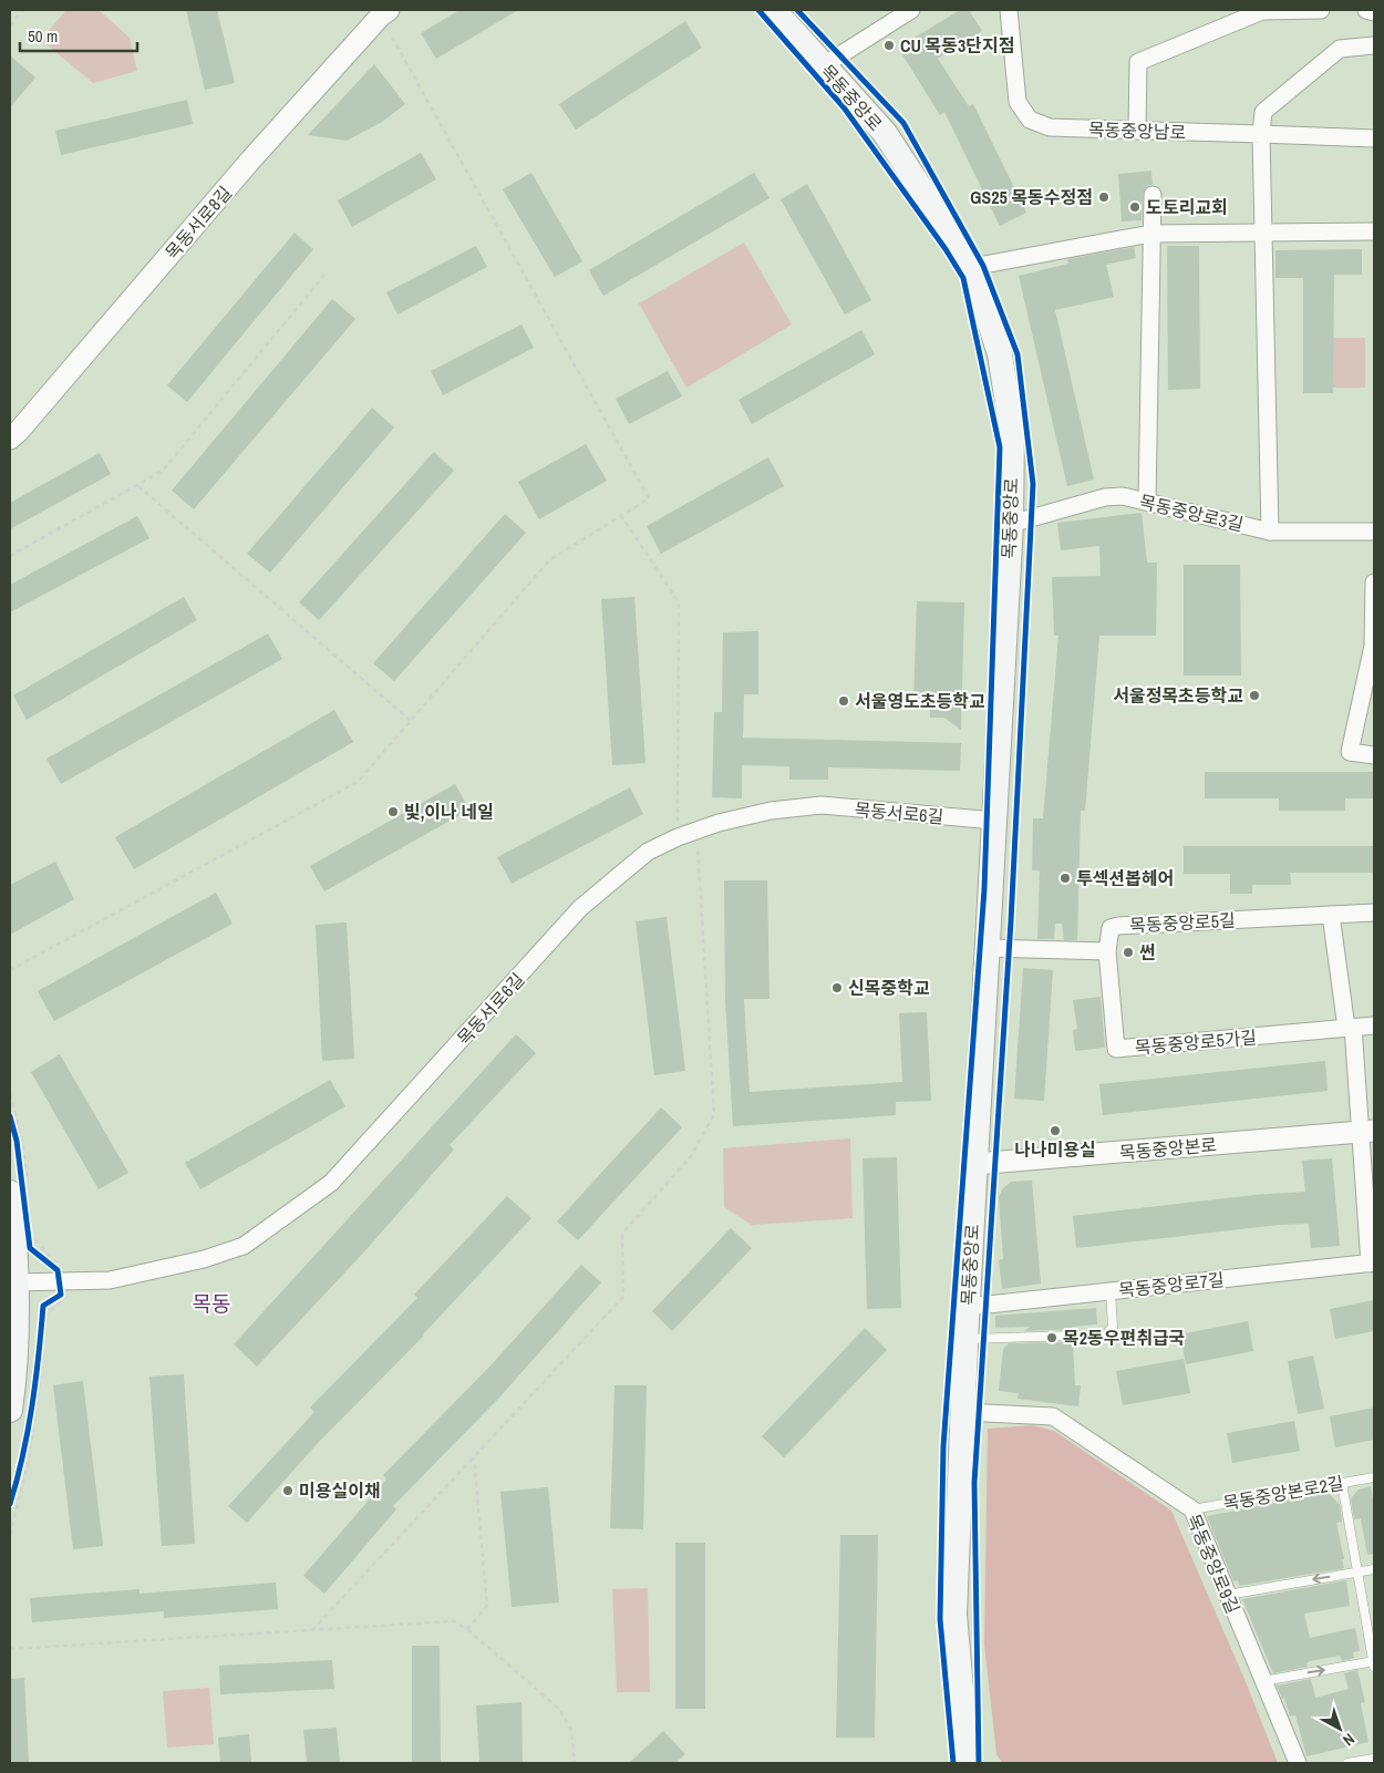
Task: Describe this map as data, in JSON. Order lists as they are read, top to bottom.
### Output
{
  "streets": {
    "main road": ["목동중앙로"],
    "street": [
      "목동중앙남로",
      "목동서로8길",
      "목동중앙로3길",
      "목동서로6길",
      "목동중앙로5길",
      "목동중앙로5가길",
      "목동중앙본로",
      "목동중앙로7길",
      "목동중앙로9길"
    ],
    "lane": ["목동중앙본로2길"]
  },
  "crossings": [
    ["목동중앙로", "목동중앙로3길"],
    ["목동중앙로", "목동서로6길"],
    ["목동중앙로", "목동중앙본로"],
    ["목동중앙로", "목동중앙로7길"],
    ["목동중앙로", "목동중앙로9길"],
    ["목동중앙로5길", "목동중앙로5가길"],
    ["목동중앙본로2길", "목동중앙로9길"]
  ],
  "districts": ["목동"],
  "places": [
    "CU 목동3단지점",
    "GS25 목동수정점",
    "도토리교회",
    "서울정목초등학교",
    "서울영도초등학교",
    "빛,이나 네일",
    "투섹션봅헤어",
    "썬",
    "신목중학교",
    "나나미용실",
    "목2동우편취급국",
    "미용실이채"
  ],
  "scale_bar": "50 m",
  "north": "bottom right"
}
